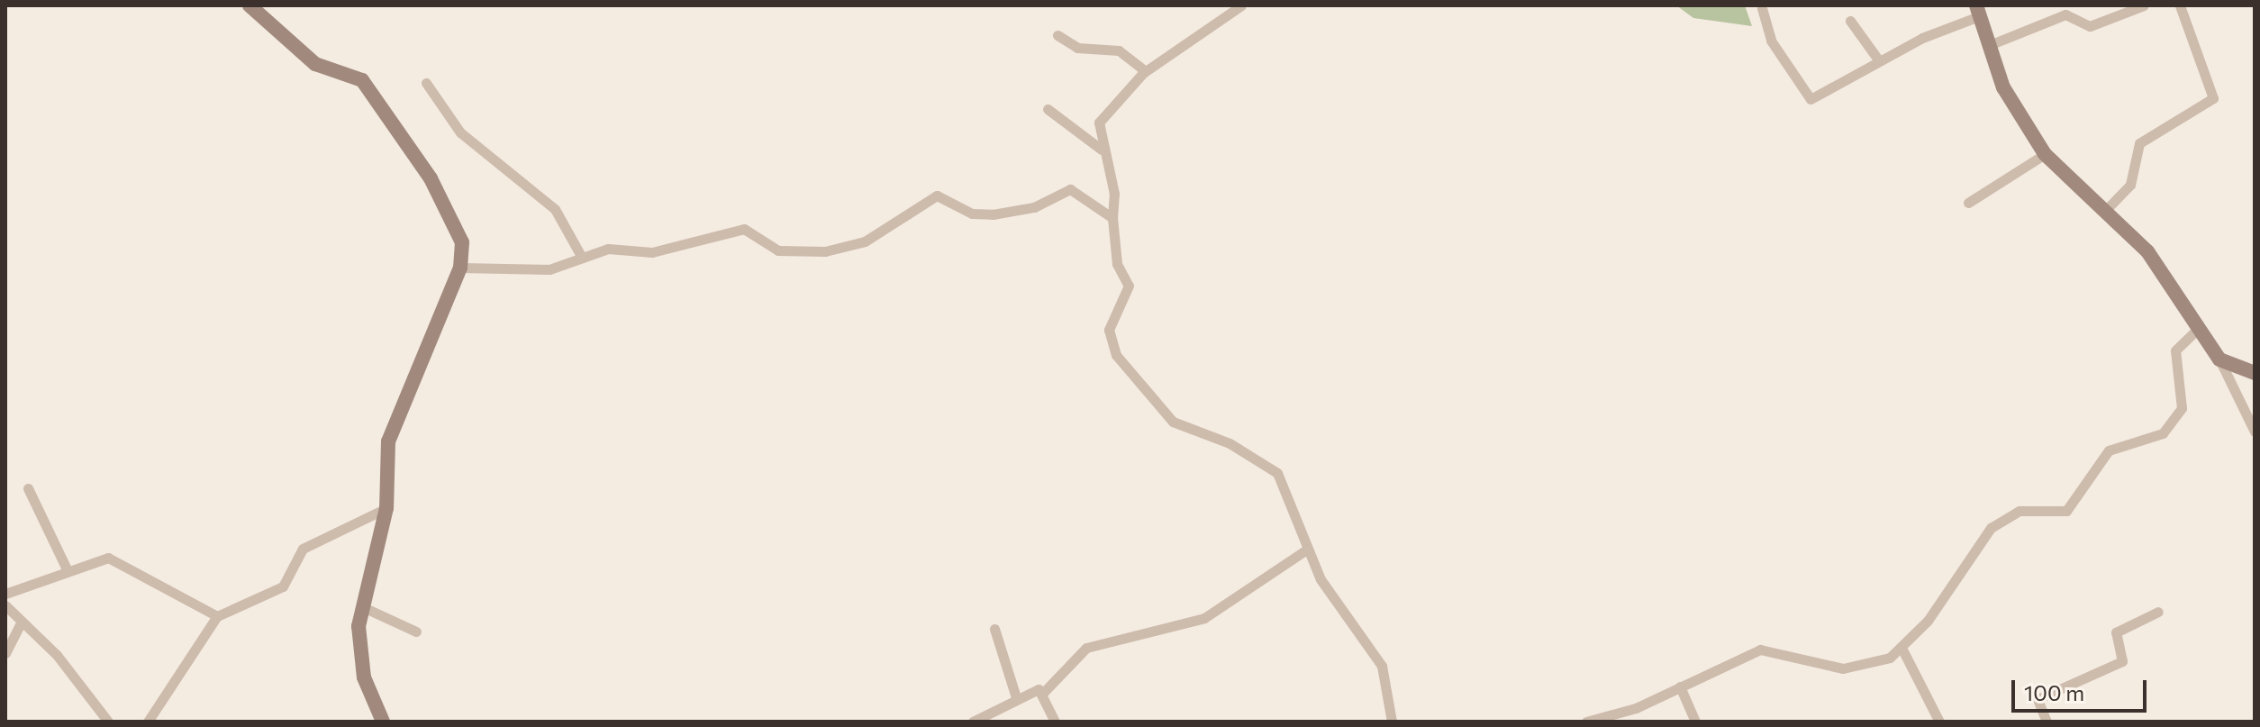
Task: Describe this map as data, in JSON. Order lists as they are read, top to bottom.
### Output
{
  "scale_bar": "100 m"
}
